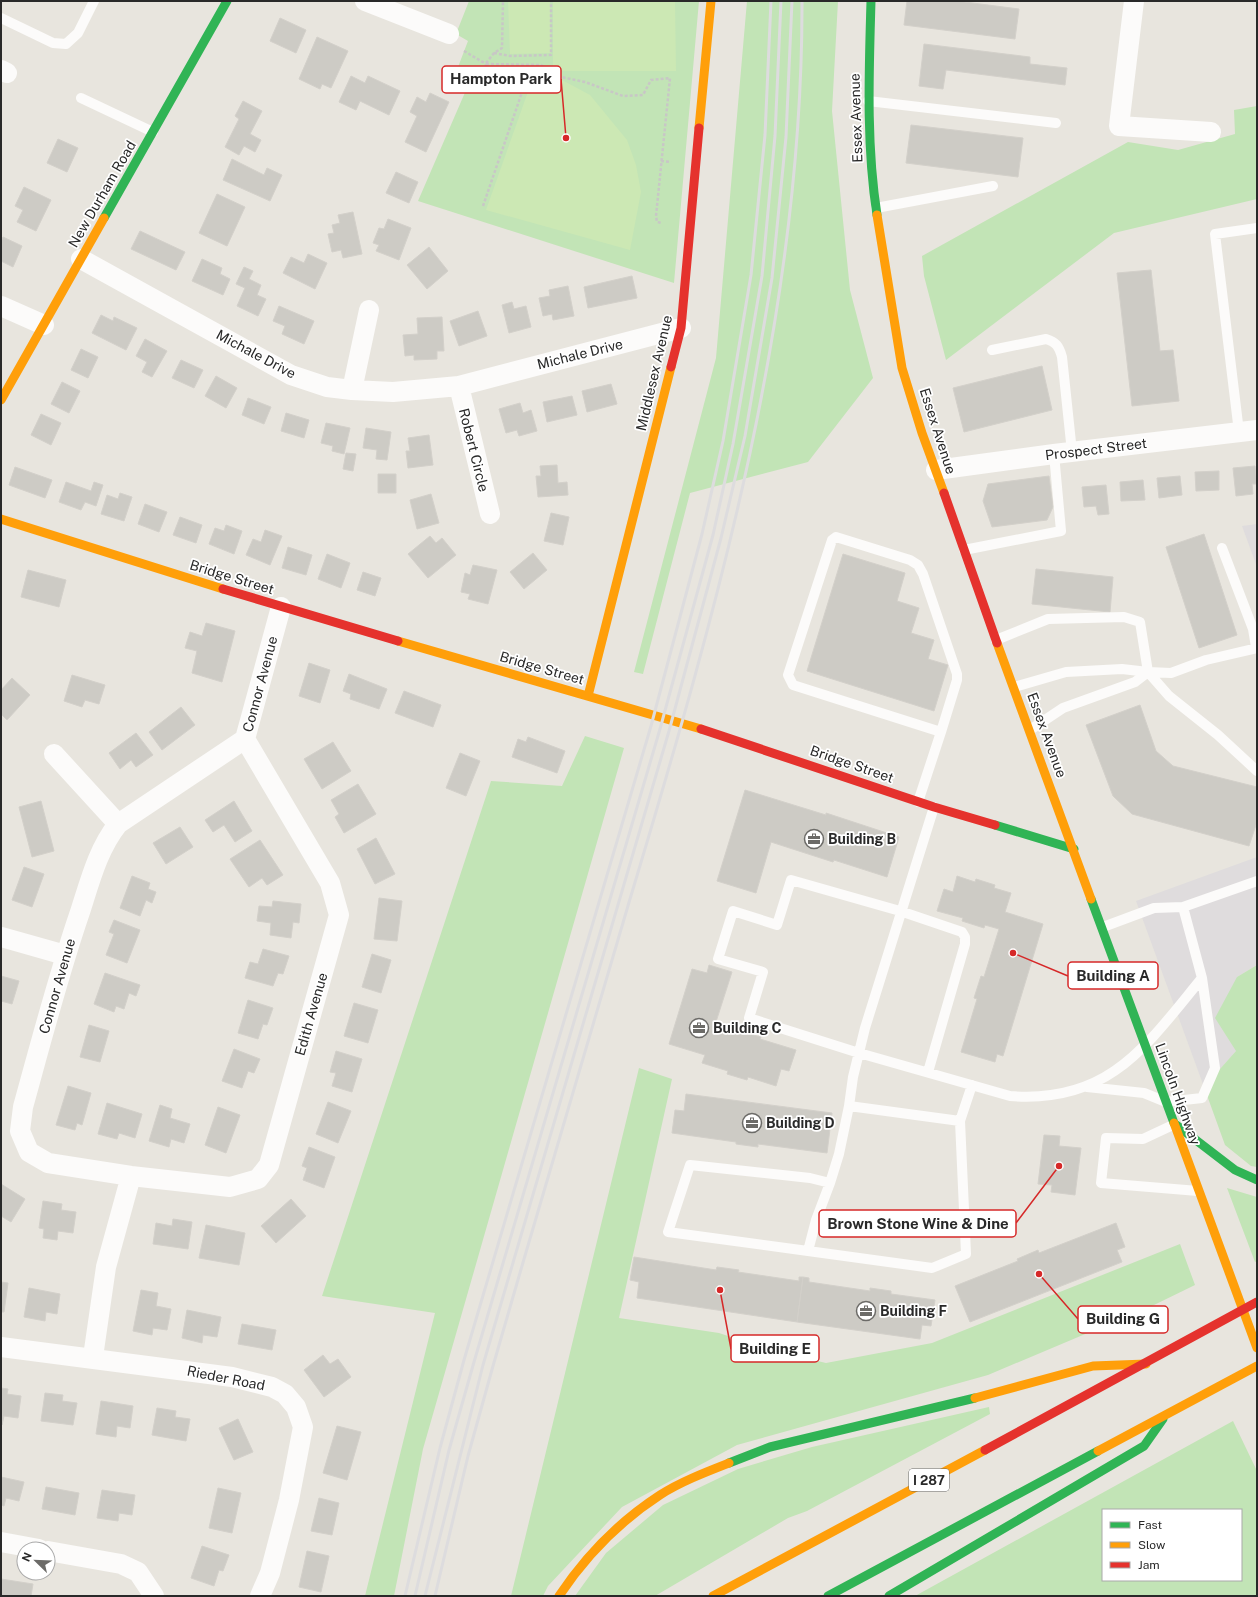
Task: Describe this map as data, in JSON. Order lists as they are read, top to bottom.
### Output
{
  "streets": {
    "main road": [
      "Essex Avenue",
      "New Durham Road",
      "Middlesex Avenue",
      "Bridge Street",
      "Lincoln Highway",
      "I 287"
    ],
    "street": [
      "Michale Drive",
      "Prospect Street",
      "Robert Circle",
      "Connor Avenue",
      "Edith Avenue",
      "Rieder Road"
    ]
  },
  "crossings": [
    ["Essex Avenue", "Prospect Street"],
    ["Essex Avenue", "Bridge Street"],
    ["Essex Avenue", "Lincoln Highway"],
    ["New Durham Road", "Michale Drive"],
    ["Michale Drive", "Middlesex Avenue"],
    ["Michale Drive", "Robert Circle"],
    ["Middlesex Avenue", "Bridge Street"],
    ["Bridge Street", "Connor Avenue"],
    ["Bridge Street", "Lincoln Highway"],
    ["Connor Avenue", "Edith Avenue"]
  ],
  "places": {
    "other": [
      "Hampton Park",
      "Building A",
      "Brown Stone Wine & Dine",
      "Building G",
      "Building E"
    ],
    "office": [
      "Building B",
      "Building C",
      "Building D",
      "Building F"
    ]
  },
  "legend": ["Fast", "Slow", "Jam"],
  "north": "top left"
}
